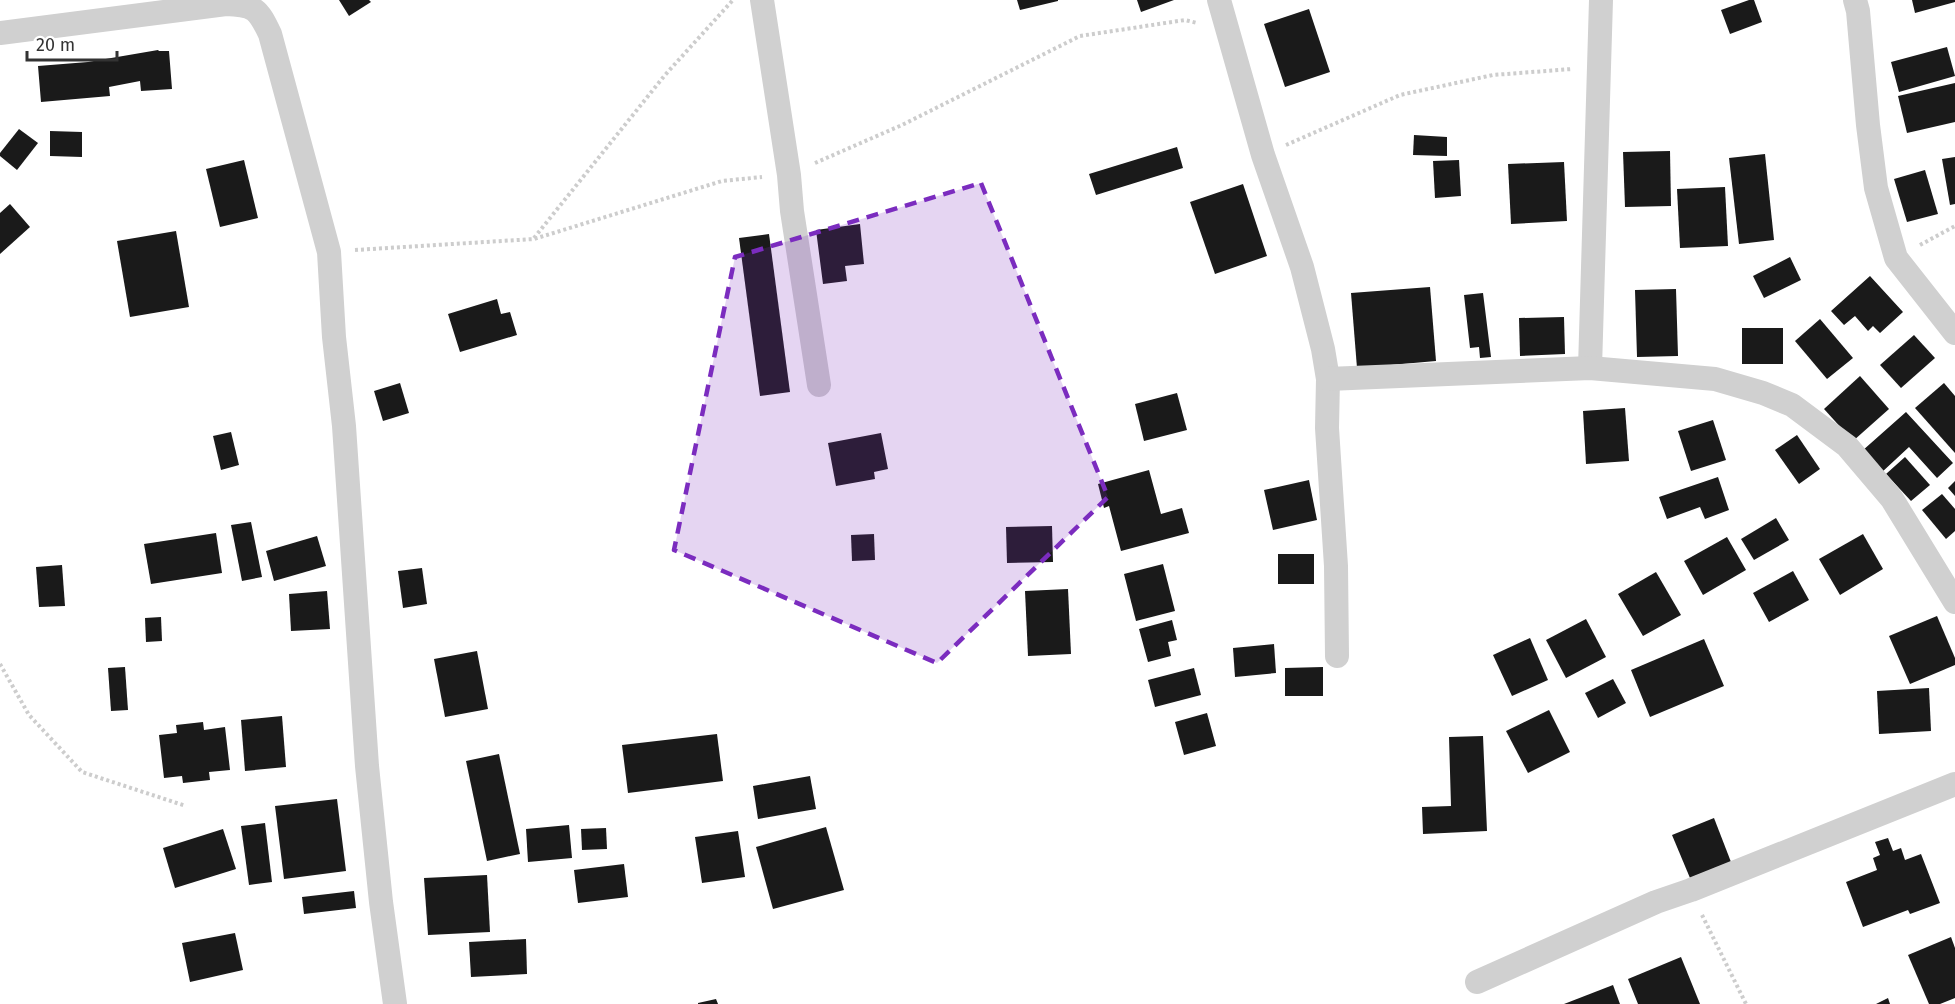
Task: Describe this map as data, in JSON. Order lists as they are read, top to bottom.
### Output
{
  "scale_bar": "20 m"
}
